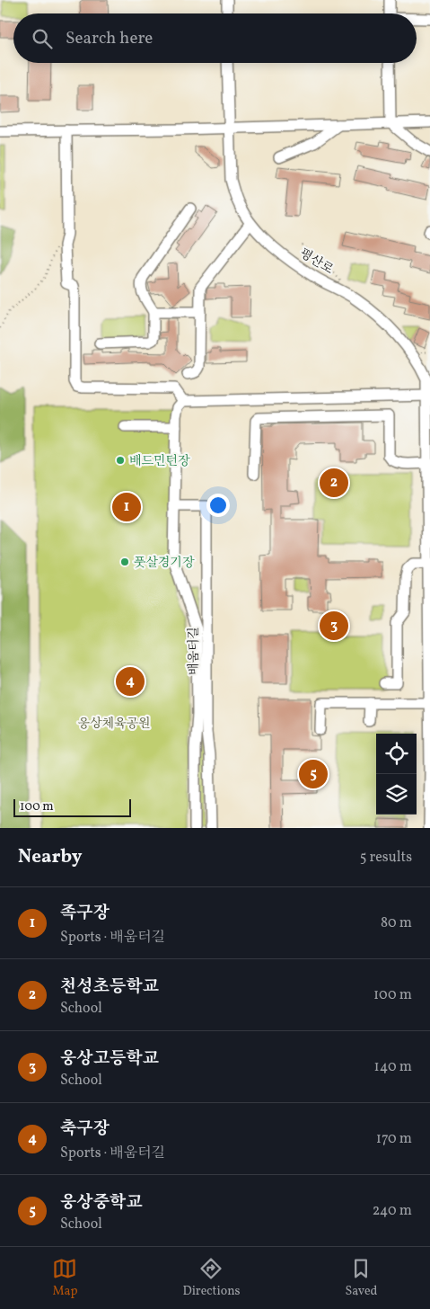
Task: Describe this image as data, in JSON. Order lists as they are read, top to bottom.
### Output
{
  "streets": {
    "street": ["평산로", "배움터길"]
  },
  "parks": ["웅상체육공원"],
  "places": ["배드민턴장", "풋살경기장"],
  "scale_bar": "100 m",
  "page": {
    "search": "Search here",
    "pins": [
      "2",
      "1",
      "3",
      "4",
      "5"
    ],
    "scale": "100 m",
    "heading": ["Nearby", "5 results"],
    "list": [
      {
        "mark": "1",
        "name": "족구장",
        "note": "Sports · 배움터길",
        "value": "80 m"
      },
      {
        "mark": "2",
        "name": "천성초등학교",
        "note": "School",
        "value": "100 m"
      },
      {
        "mark": "3",
        "name": "웅상고등학교",
        "note": "School",
        "value": "140 m"
      },
      {
        "mark": "4",
        "name": "축구장",
        "note": "Sports · 배움터길",
        "value": "170 m"
      },
      {
        "mark": "5",
        "name": "웅상중학교",
        "note": "School",
        "value": "240 m"
      }
    ],
    "nav": ["Map", "Directions", "Saved"]
  }
}
